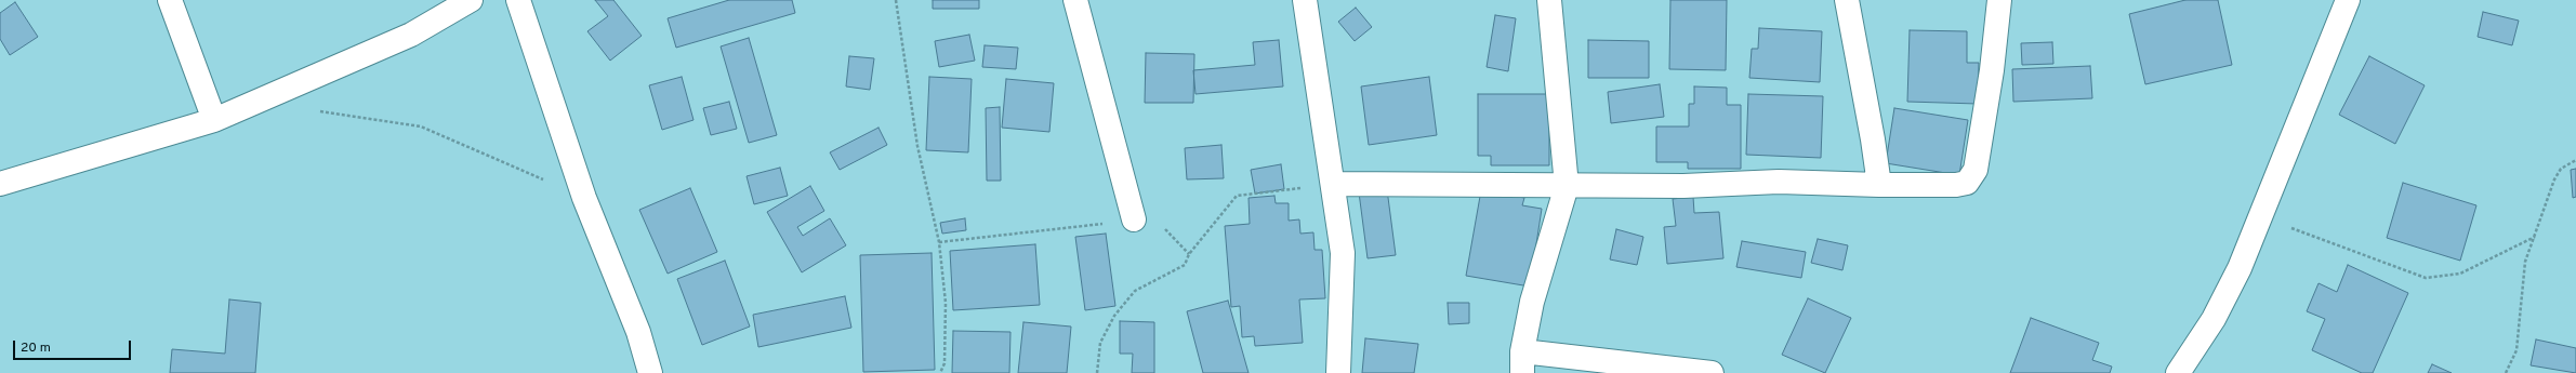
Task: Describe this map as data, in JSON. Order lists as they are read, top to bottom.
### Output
{
  "scale_bar": "20 m"
}
